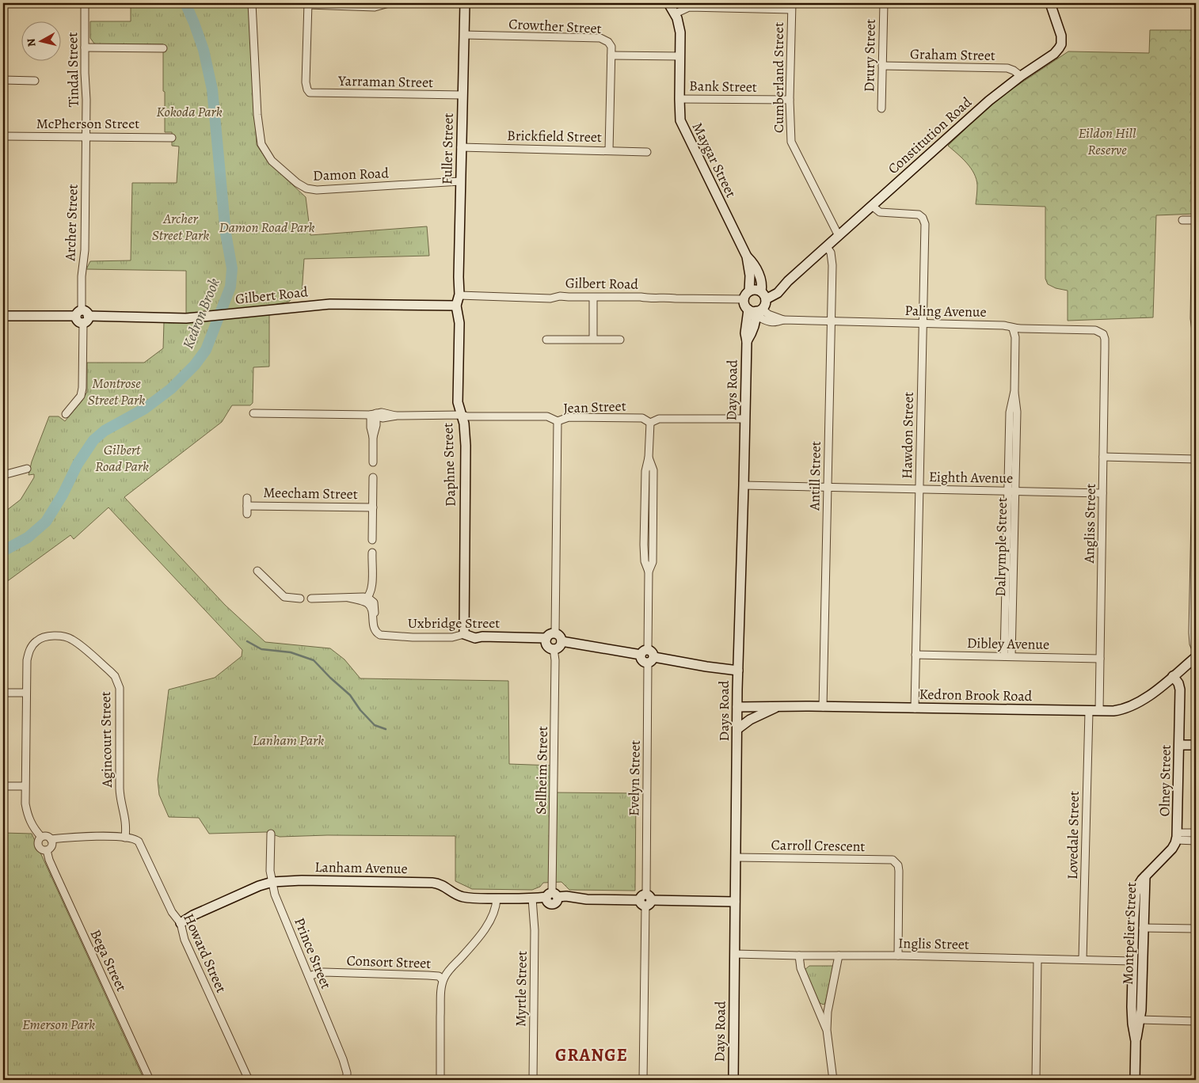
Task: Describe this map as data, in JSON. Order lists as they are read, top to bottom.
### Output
{
  "streets": {
    "street": [
      "Crowther Street",
      "Graham Street",
      "Drury Street",
      "Tindal Street",
      "Cumberland Street",
      "Yarraman Street",
      "Bank Street",
      "McPherson Street",
      "Constitution Road",
      "Brickfield Street",
      "Fuller Street",
      "Maygar Street",
      "Damon Road",
      "Archer Street",
      "Gilbert Road",
      "Paling Avenue",
      "Days Road",
      "Jean Street",
      "Hawdon Street",
      "Daphne Street",
      "Antill Street",
      "Eighth Avenue",
      "Meecham Street",
      "Angliss Street",
      "Dalrymple Street",
      "Uxbridge Street",
      "Dibley Avenue",
      "Kedron Brook Road",
      "Agincourt Street",
      "Sellheim Street",
      "Evelyn Street",
      "Olney Street",
      "Lovedale Street",
      "Carroll Crescent",
      "Lanham Avenue",
      "Montpelier Street",
      "Inglis Street",
      "Howard Street",
      "Prince Street",
      "Bega Street",
      "Consort Street",
      "Myrtle Street"
    ]
  },
  "crossings": [
    ["Crowther Street", "Fuller Street"],
    ["Graham Street", "Drury Street"],
    ["Graham Street", "Constitution Road"],
    ["Tindal Street", "McPherson Street"],
    ["Tindal Street", "Archer Street"],
    ["Cumberland Street", "Bank Street"],
    ["Cumberland Street", "Constitution Road"],
    ["Yarraman Street", "Fuller Street"],
    ["Bank Street", "Maygar Street"],
    ["McPherson Street", "Archer Street"],
    ["Constitution Road", "Maygar Street"],
    ["Constitution Road", "Gilbert Road"],
    ["Constitution Road", "Paling Avenue"],
    ["Constitution Road", "Days Road"],
    ["Constitution Road", "Hawdon Street"],
    ["Constitution Road", "Antill Street"],
    ["Brickfield Street", "Fuller Street"],
    ["Fuller Street", "Damon Road"],
    ["Fuller Street", "Gilbert Road"],
    ["Fuller Street", "Daphne Street"],
    ["Maygar Street", "Gilbert Road"],
    ["Maygar Street", "Paling Avenue"],
    ["Maygar Street", "Days Road"],
    ["Archer Street", "Gilbert Road"],
    ["Gilbert Road", "Paling Avenue"],
    ["Gilbert Road", "Days Road"],
    ["Gilbert Road", "Daphne Street"],
    ["Paling Avenue", "Days Road"],
    ["Paling Avenue", "Hawdon Street"],
    ["Paling Avenue", "Antill Street"],
    ["Paling Avenue", "Angliss Street"],
    ["Paling Avenue", "Dalrymple Street"],
    ["Days Road", "Jean Street"],
    ["Days Road", "Eighth Avenue"],
    ["Days Road", "Kedron Brook Road"],
    ["Days Road", "Carroll Crescent"],
    ["Days Road", "Lanham Avenue"],
    ["Days Road", "Inglis Street"],
    ["Jean Street", "Daphne Street"],
    ["Hawdon Street", "Eighth Avenue"],
    ["Hawdon Street", "Dibley Avenue"],
    ["Hawdon Street", "Kedron Brook Road"],
    ["Daphne Street", "Uxbridge Street"],
    ["Antill Street", "Eighth Avenue"],
    ["Antill Street", "Kedron Brook Road"],
    ["Eighth Avenue", "Angliss Street"],
    ["Eighth Avenue", "Dalrymple Street"],
    ["Angliss Street", "Dibley Avenue"],
    ["Angliss Street", "Kedron Brook Road"],
    ["Dalrymple Street", "Dibley Avenue"],
    ["Uxbridge Street", "Sellheim Street"],
    ["Kedron Brook Road", "Olney Street"],
    ["Kedron Brook Road", "Lovedale Street"],
    ["Agincourt Street", "Howard Street"],
    ["Agincourt Street", "Bega Street"],
    ["Sellheim Street", "Lanham Avenue"],
    ["Evelyn Street", "Lanham Avenue"],
    ["Lovedale Street", "Inglis Street"],
    ["Carroll Crescent", "Inglis Street"],
    ["Lanham Avenue", "Howard Street"],
    ["Lanham Avenue", "Prince Street"],
    ["Lanham Avenue", "Myrtle Street"],
    ["Montpelier Street", "Inglis Street"],
    ["Prince Street", "Consort Street"]
  ],
  "districts": ["GRANGE"],
  "water": ["Kedron Brook"],
  "parks": [
    "Kokoda Park",
    "Eildon Hill Reserve",
    "Archer Street Park",
    "Damon Road Park",
    "Montrose Street Park",
    "Gilbert Road Park",
    "Lanham Park",
    "Emerson Park"
  ],
  "north": "left"
}
